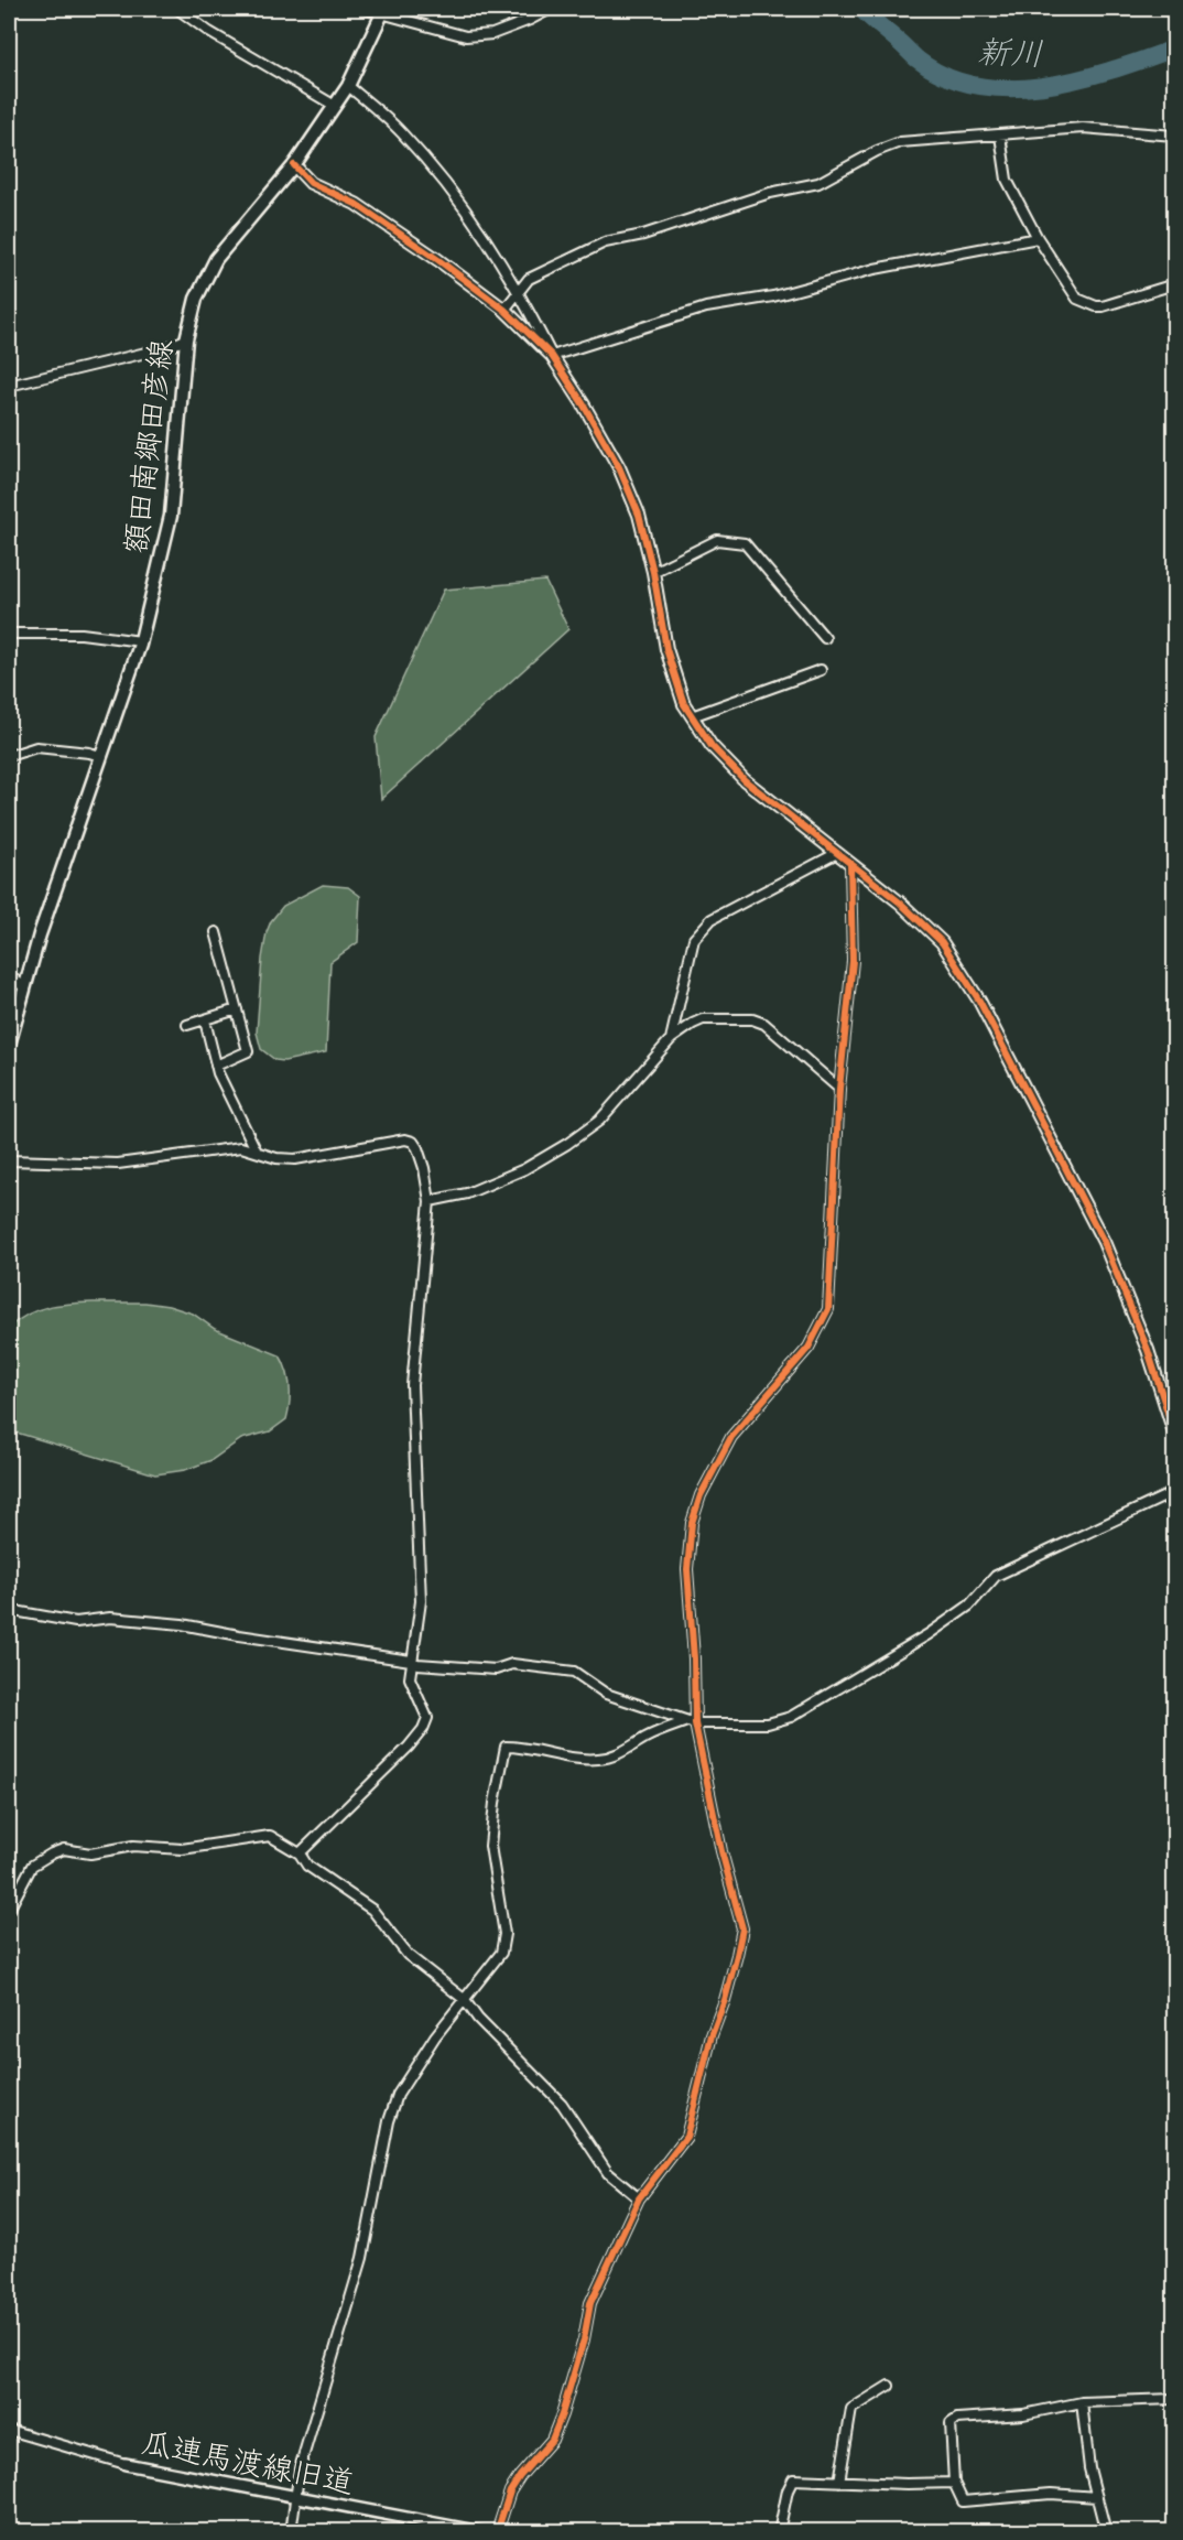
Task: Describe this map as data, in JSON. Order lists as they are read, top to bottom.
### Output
{
  "streets": {
    "main road": ["額田南郷田彦線"],
    "street": ["瓜連馬渡線旧道"]
  },
  "water": ["新川"]
}
